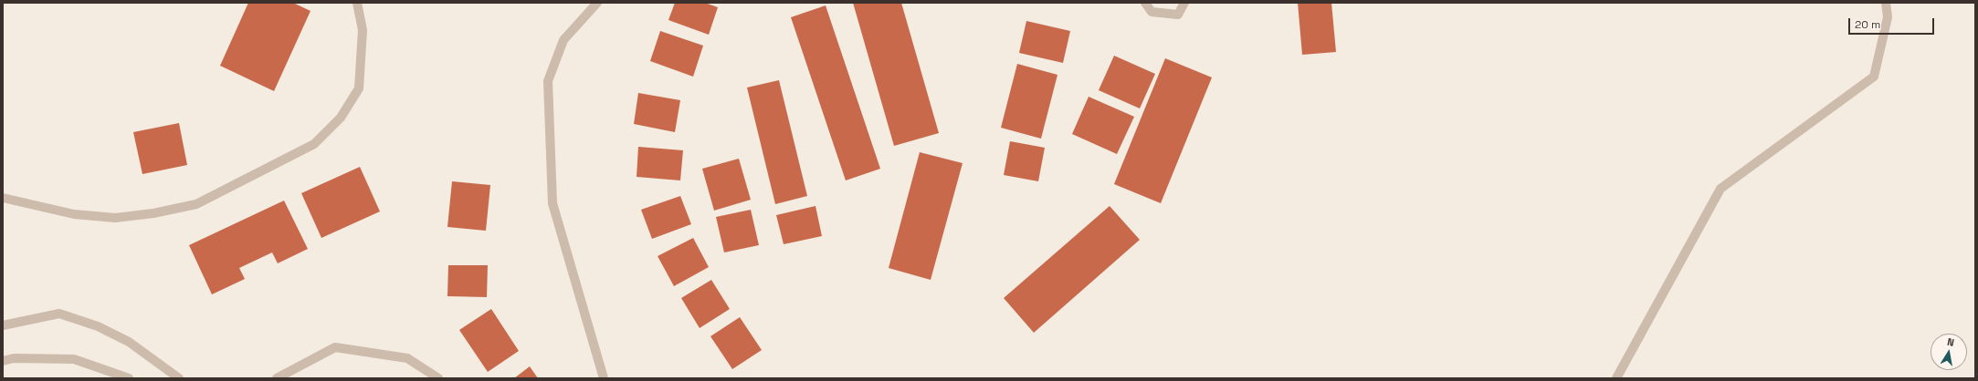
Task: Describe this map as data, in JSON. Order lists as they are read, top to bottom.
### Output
{
  "scale_bar": "20 m",
  "north": "top"
}
